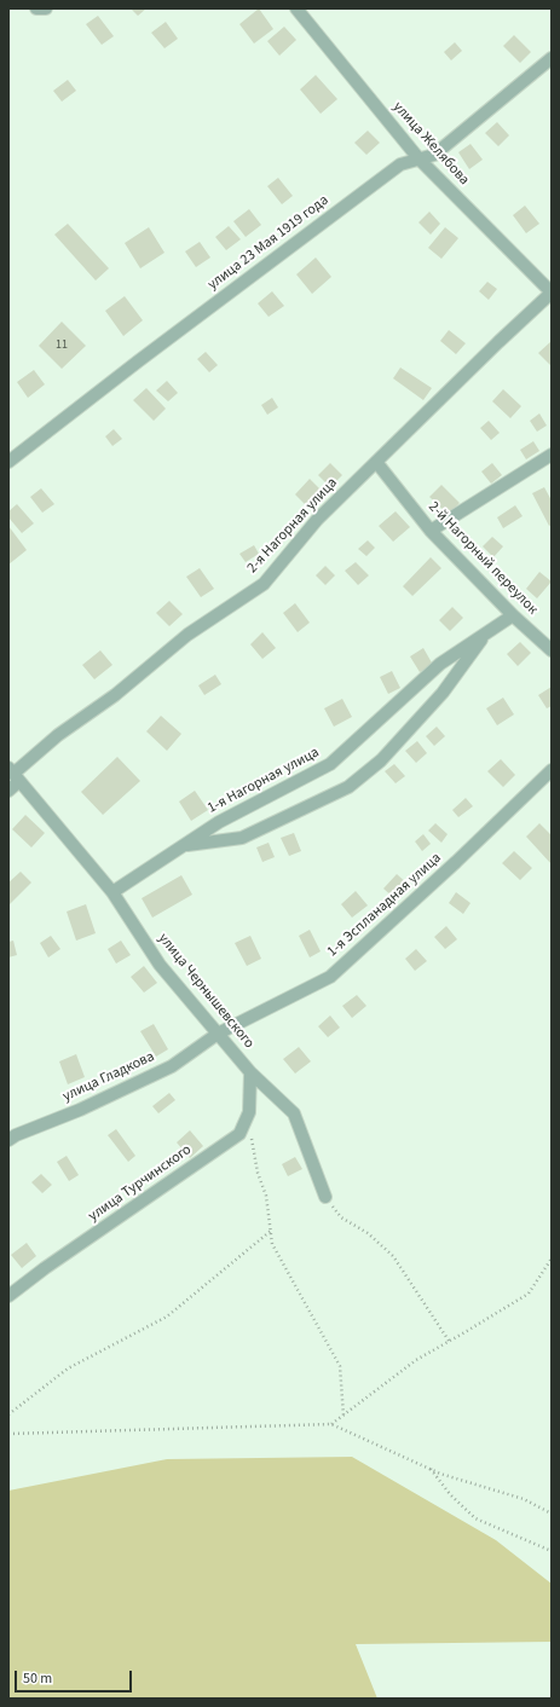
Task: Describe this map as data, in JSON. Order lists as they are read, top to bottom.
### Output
{
  "streets": {
    "street": [
      "улица Желябова",
      "улица 23 Мая 1919 года",
      "2-я Нагорная улица",
      "2-й Нагорный переулок",
      "1-я Нагорная улица",
      "1-я Эспланадная улица",
      "улица Чернышевского",
      "улица Гладкова",
      "улица Турчинского"
    ]
  },
  "crossings": [
    ["улица Желябова", "улица 23 Мая 1919 года"],
    ["улица Желябова", "2-я Нагорная улица"],
    ["2-я Нагорная улица", "2-й Нагорный переулок"],
    ["2-я Нагорная улица", "улица Чернышевского"],
    ["2-й Нагорный переулок", "1-я Нагорная улица"],
    ["1-я Нагорная улица", "улица Чернышевского"],
    ["1-я Эспланадная улица", "улица Чернышевского"],
    ["1-я Эспланадная улица", "улица Гладкова"],
    ["улица Чернышевского", "улица Гладкова"],
    ["улица Чернышевского", "улица Турчинского"]
  ],
  "house_numbers": ["11"],
  "scale_bar": "50 m"
}
